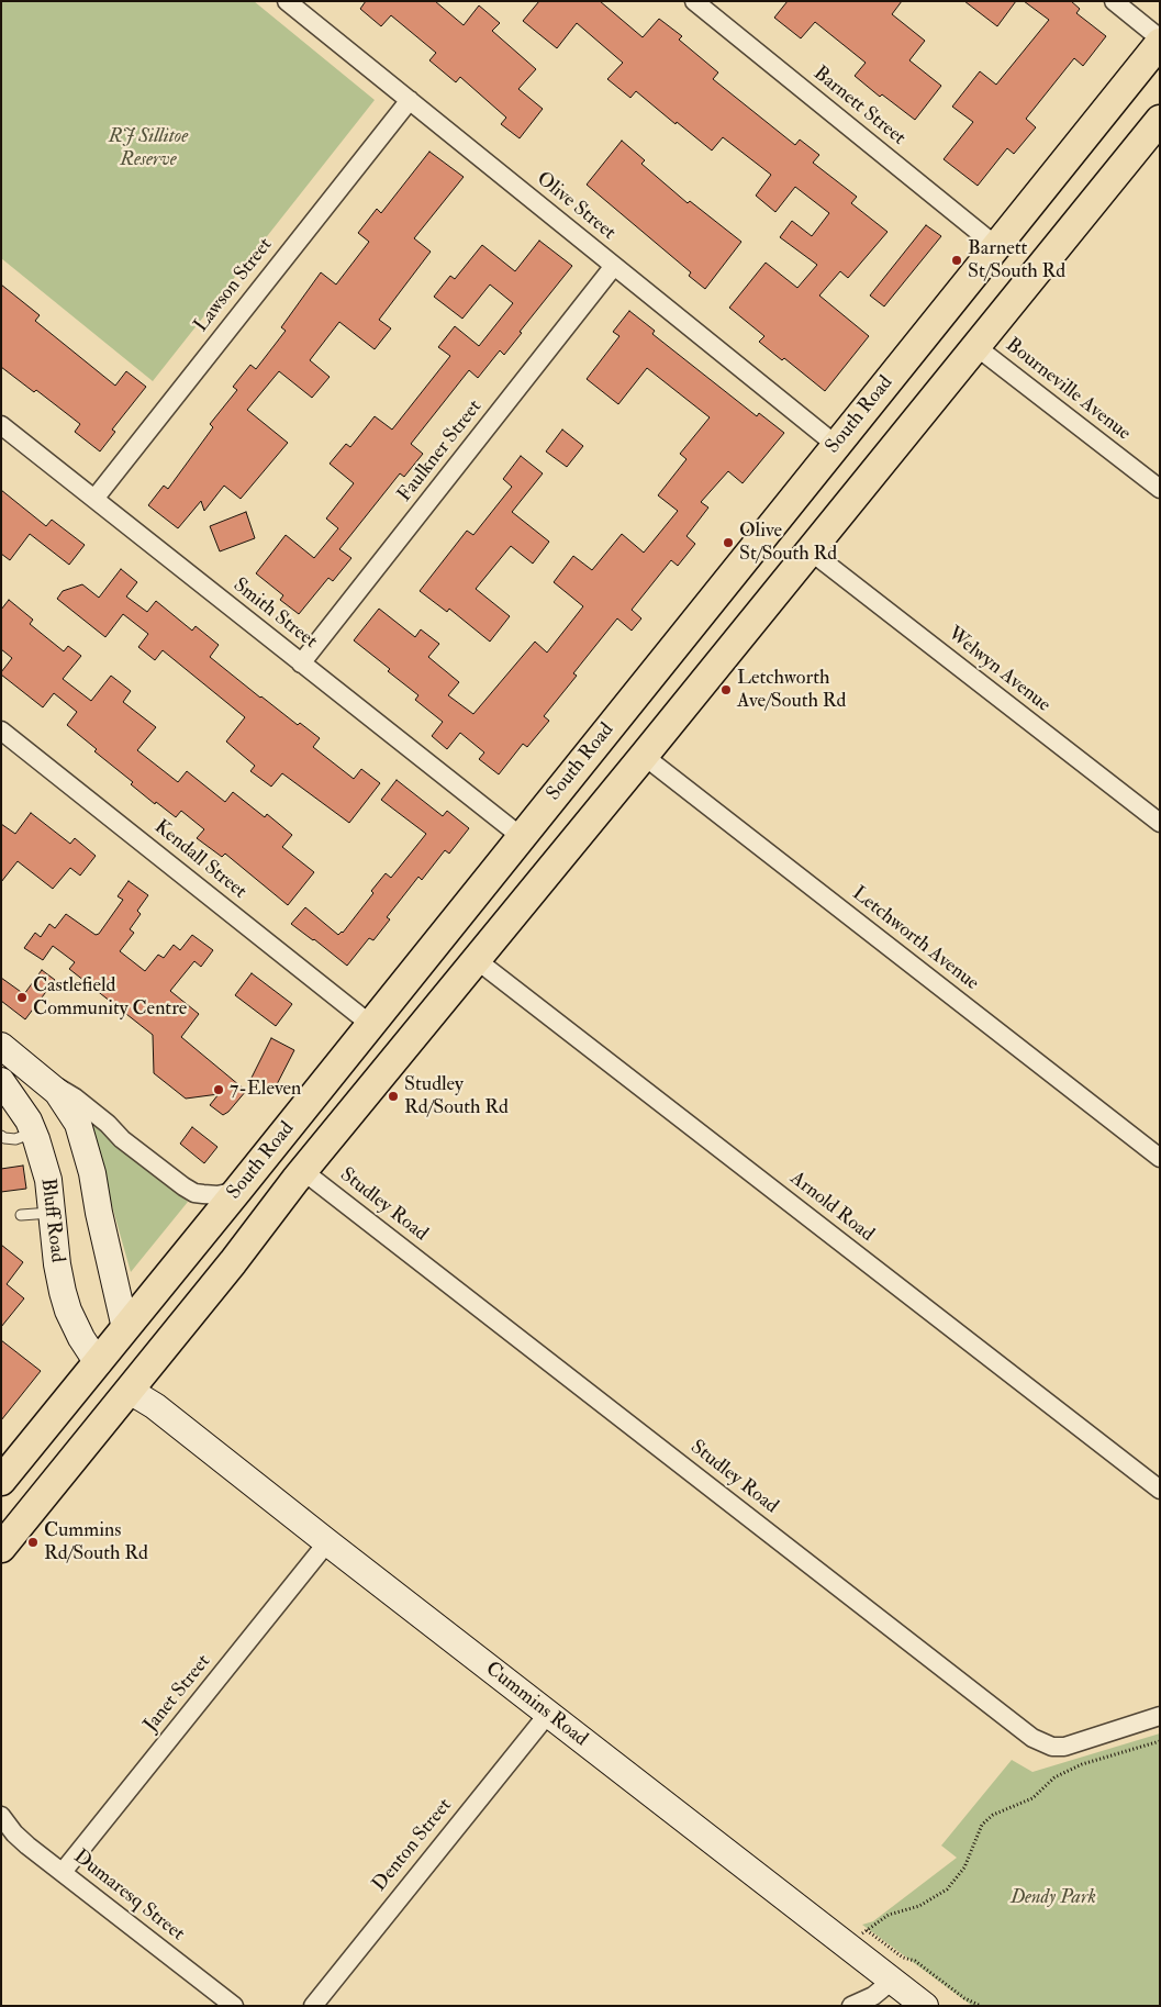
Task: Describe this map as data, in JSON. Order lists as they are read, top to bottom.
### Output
{
  "streets": {
    "main road": ["South Road", "Bluff Road", "Cummins Road"],
    "street": [
      "Barnett Street",
      "Olive Street",
      "Lawson Street",
      "Bourneville Avenue",
      "Faulkner Street",
      "Smith Street",
      "Welwyn Avenue",
      "Kendall Street",
      "Letchworth Avenue",
      "Studley Road",
      "Arnold Road",
      "Janet Street",
      "Denton Street",
      "Dumaresq Street"
    ]
  },
  "crossings": [
    ["Barnett Street", "South Road"],
    ["Olive Street", "Lawson Street"],
    ["Olive Street", "South Road"],
    ["Olive Street", "Faulkner Street"],
    ["Lawson Street", "Smith Street"],
    ["Bourneville Avenue", "South Road"],
    ["South Road", "Smith Street"],
    ["South Road", "Welwyn Avenue"],
    ["South Road", "Kendall Street"],
    ["South Road", "Letchworth Avenue"],
    ["South Road", "Studley Road"],
    ["South Road", "Arnold Road"],
    ["South Road", "Bluff Road"],
    ["South Road", "Cummins Road"],
    ["Faulkner Street", "Smith Street"],
    ["Janet Street", "Cummins Road"],
    ["Janet Street", "Dumaresq Street"],
    ["Cummins Road", "Denton Street"]
  ],
  "parks": ["RJ Sillitoe Reserve", "Dendy Park"],
  "places": [
    "Barnett St/South Rd",
    "Olive St/South Rd",
    "Letchworth Ave/South Rd",
    "Castlefield Community Centre",
    "7-Eleven",
    "Studley Rd/South Rd",
    "Cummins Rd/South Rd"
  ]
}
